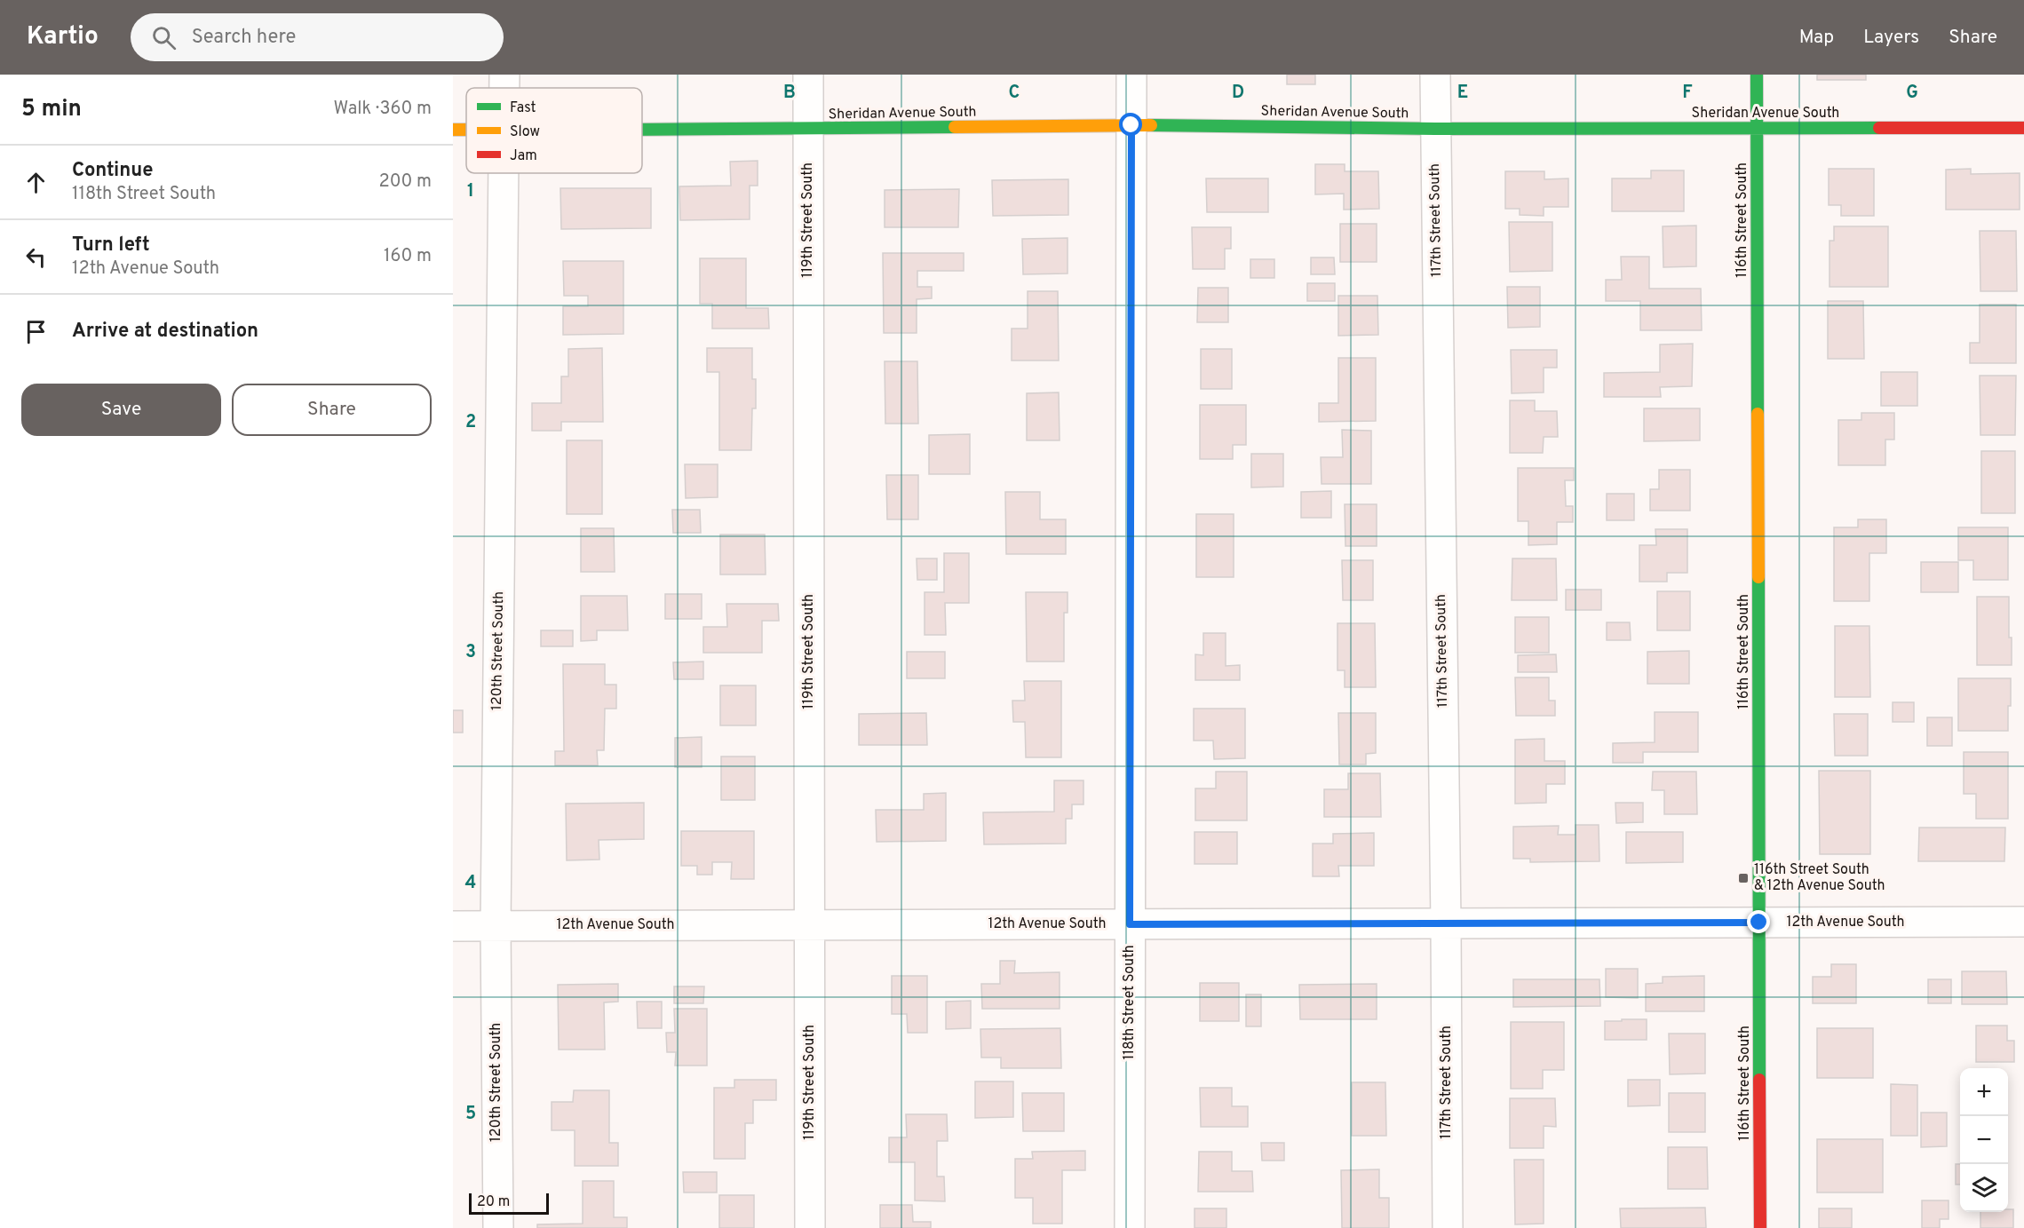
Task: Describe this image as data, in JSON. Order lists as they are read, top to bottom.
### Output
{
  "streets": {
    "street": [
      "Sheridan Avenue South",
      "119th Street South",
      "117th Street South",
      "116th Street South",
      "120th Street South",
      "12th Avenue South",
      "118th Street South"
    ]
  },
  "crossings": [
    ["Sheridan Avenue South", "119th Street South"],
    ["Sheridan Avenue South", "117th Street South"],
    ["Sheridan Avenue South", "116th Street South"],
    ["Sheridan Avenue South", "118th Street South"],
    ["119th Street South", "12th Avenue South"],
    ["117th Street South", "12th Avenue South"],
    ["116th Street South", "12th Avenue South"],
    ["120th Street South", "12th Avenue South"],
    ["12th Avenue South", "118th Street South"]
  ],
  "places": {
    "transit": ["116th Street South & 12th Avenue South"]
  },
  "legend": ["Fast", "Slow", "Jam"],
  "scale_bar": "20 m",
  "page": {
    "header": "Kartio",
    "search": "Search here",
    "nav": ["Map", "Layers", "Share"],
    "heading": ["5 min", "Walk · 360 m"],
    "list": [
      ["Continue", "118th Street South", "200 m"],
      ["Turn left", "12th Avenue South", "160 m"],
      "Arrive at destination"
    ],
    "buttons": ["Save", "Share"],
    "map_buttons": ["+", "−"],
    "scale": "20 m"
  },
  "grid": {
    "columns": [
      "B",
      "C",
      "D",
      "E",
      "F",
      "G"
    ],
    "rows": [
      "1",
      "2",
      "3",
      "4",
      "5"
    ]
  }
}
